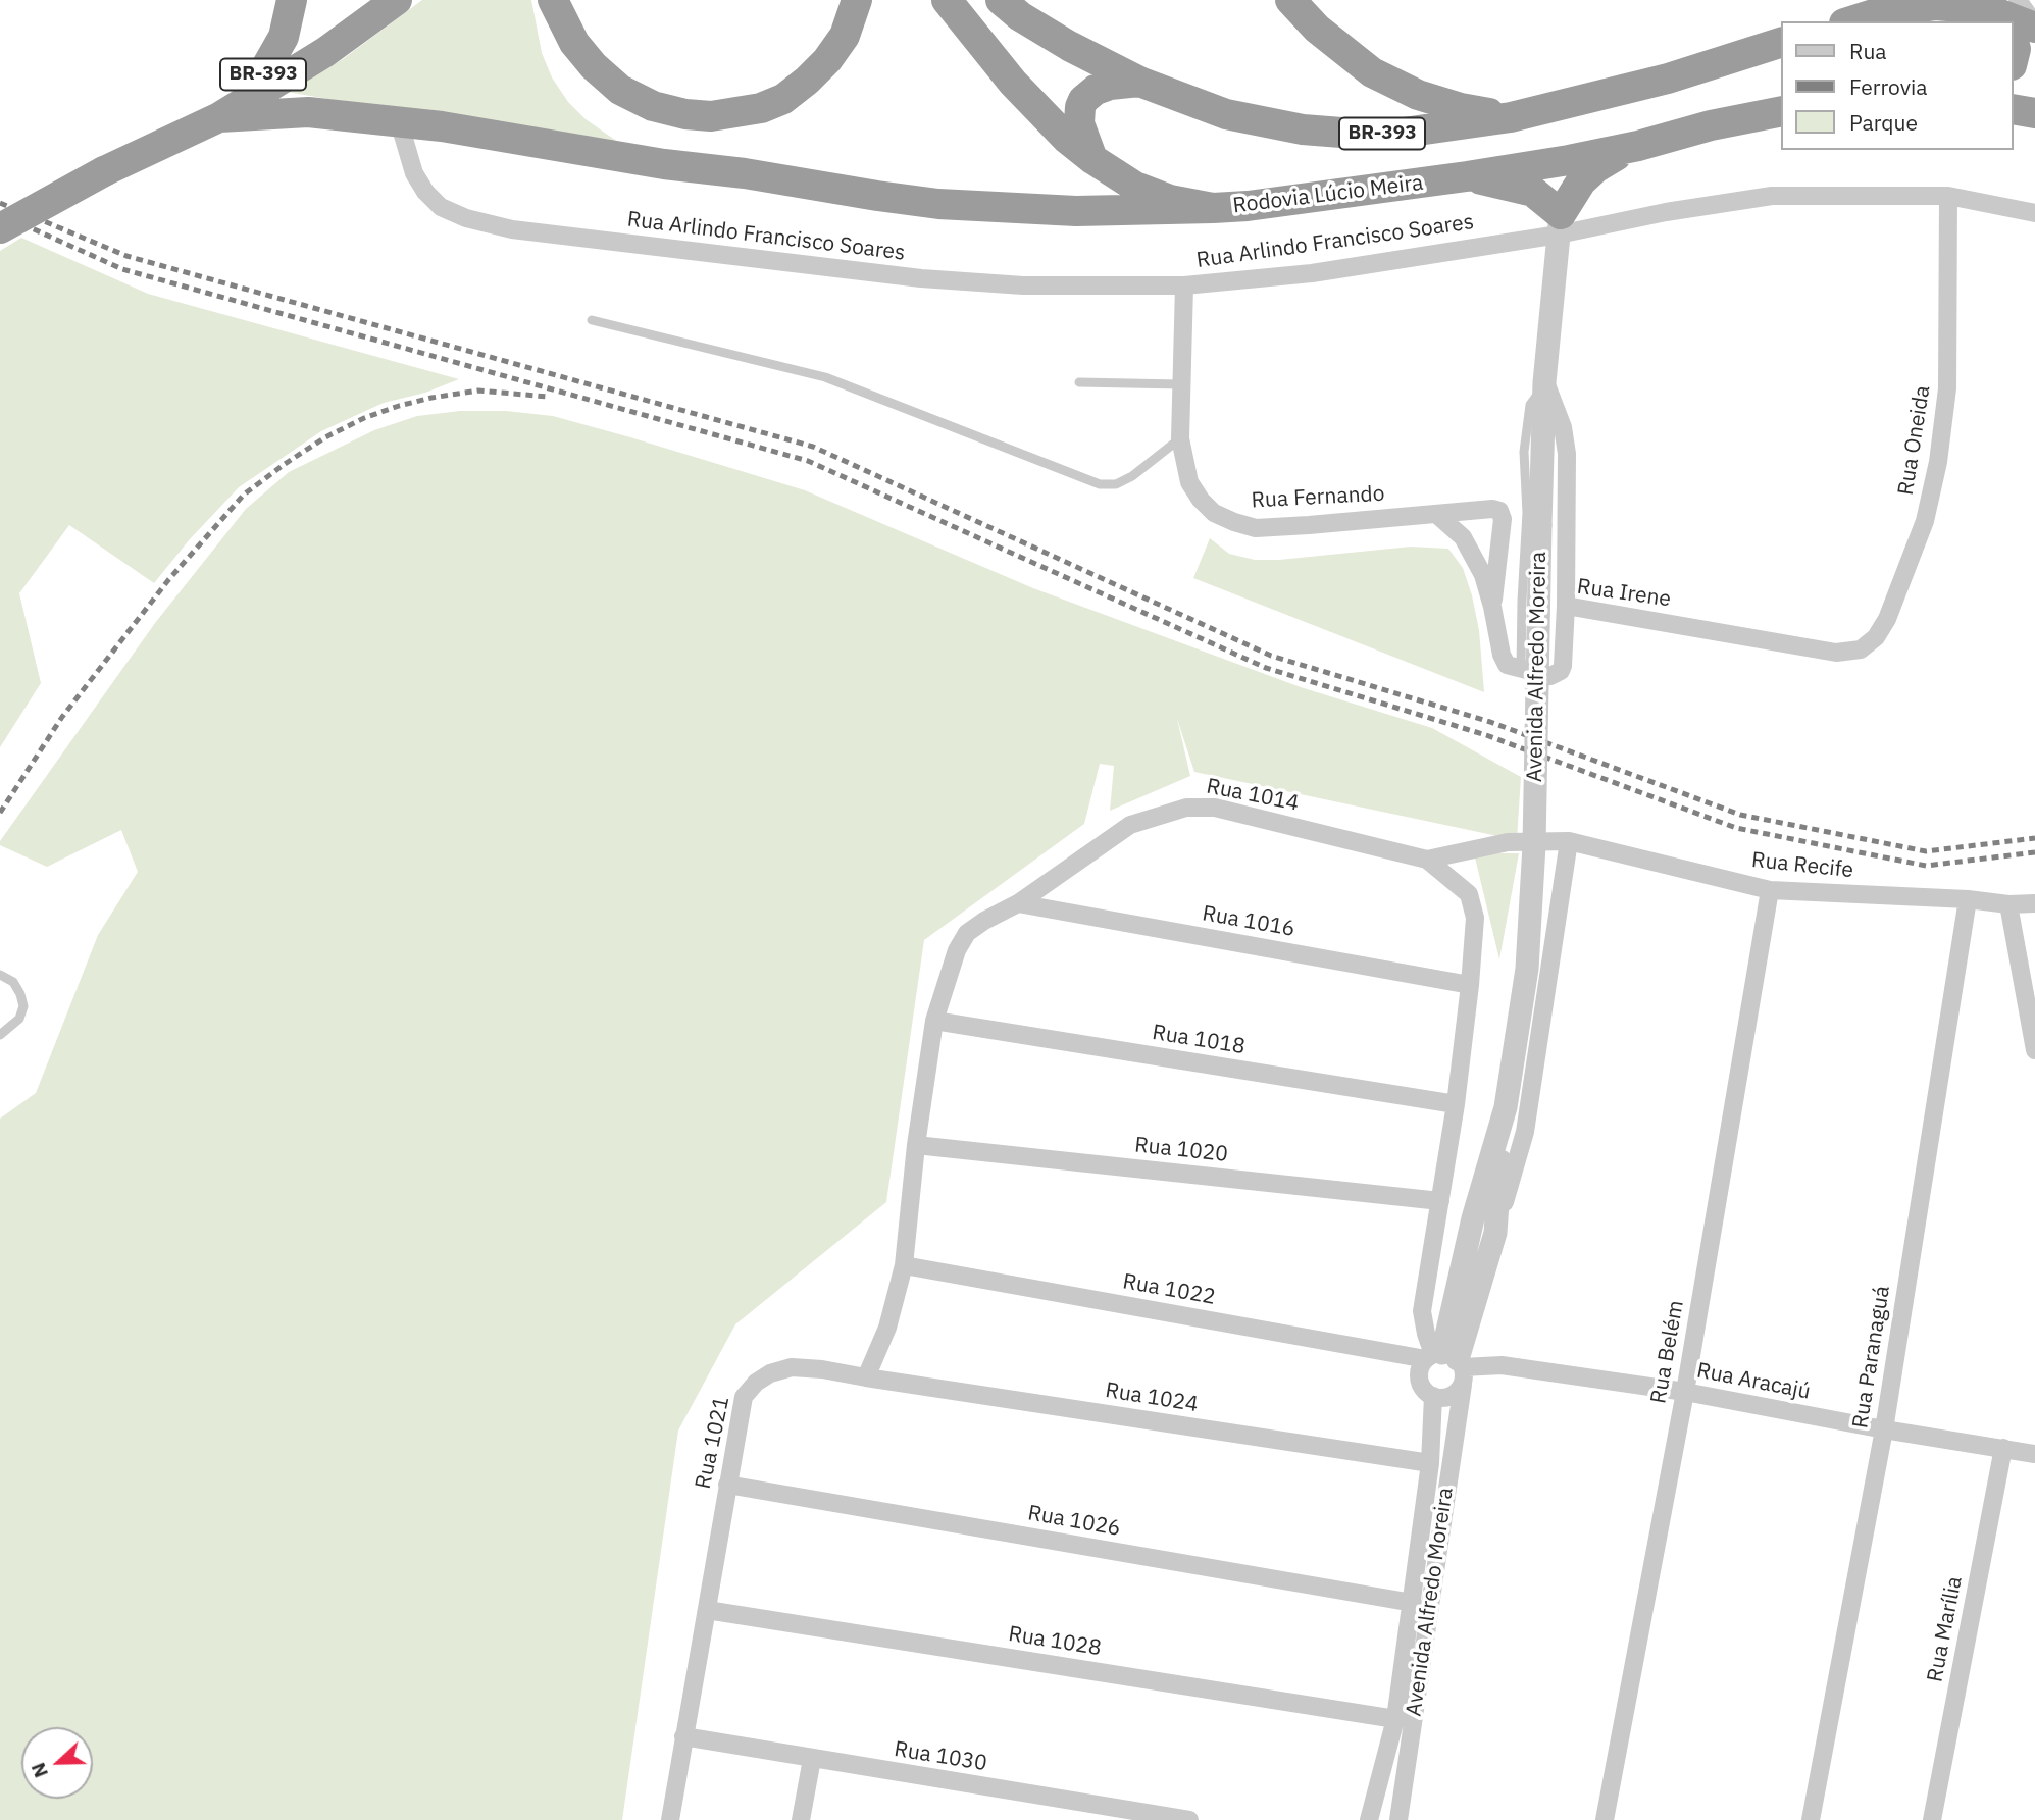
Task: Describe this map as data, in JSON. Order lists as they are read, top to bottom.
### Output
{
  "streets": {
    "highway": ["BR-393", "Rodovia Lúcio Meira"],
    "street": [
      "Rua Arlindo Francisco Soares",
      "Rua Oneida",
      "Rua Fernando",
      "Rua Irene",
      "Avenida Alfredo Moreira",
      "Rua 1014",
      "Rua Recife",
      "Rua 1016",
      "Rua 1018",
      "Rua 1020",
      "Rua 1022",
      "Rua Belém",
      "Rua Paranaguá",
      "Rua Aracajú",
      "Rua 1024",
      "Rua 1021",
      "Rua 1026",
      "Rua Marília",
      "Rua 1028",
      "Rua 1030"
    ]
  },
  "crossings": [
    ["Rua Arlindo Francisco Soares", "Rua Oneida"],
    ["Rua Arlindo Francisco Soares", "Rua Fernando"],
    ["Rua Arlindo Francisco Soares", "Avenida Alfredo Moreira"],
    ["Rua Oneida", "Rua Irene"],
    ["Avenida Alfredo Moreira", "Rua 1014"],
    ["Avenida Alfredo Moreira", "Rua Recife"],
    ["Avenida Alfredo Moreira", "Rua 1016"],
    ["Avenida Alfredo Moreira", "Rua 1018"],
    ["Avenida Alfredo Moreira", "Rua 1020"],
    ["Avenida Alfredo Moreira", "Rua 1022"],
    ["Avenida Alfredo Moreira", "Rua Aracajú"],
    ["Avenida Alfredo Moreira", "Rua 1024"],
    ["Avenida Alfredo Moreira", "Rua 1026"],
    ["Avenida Alfredo Moreira", "Rua 1028"],
    ["Rua 1014", "Rua Recife"],
    ["Rua 1014", "Rua 1016"],
    ["Rua 1014", "Rua 1018"],
    ["Rua Recife", "Rua Belém"],
    ["Rua Recife", "Rua Paranaguá"],
    ["Rua 1022", "Rua Aracajú"],
    ["Rua Belém", "Rua Aracajú"],
    ["Rua Paranaguá", "Rua Aracajú"],
    ["Rua Aracajú", "Rua Marília"],
    ["Rua 1024", "Rua 1021"],
    ["Rua 1021", "Rua 1026"],
    ["Rua 1021", "Rua 1028"],
    ["Rua 1021", "Rua 1030"]
  ],
  "legend": ["Rua", "Ferrovia", "Parque"],
  "north": "left"
}
